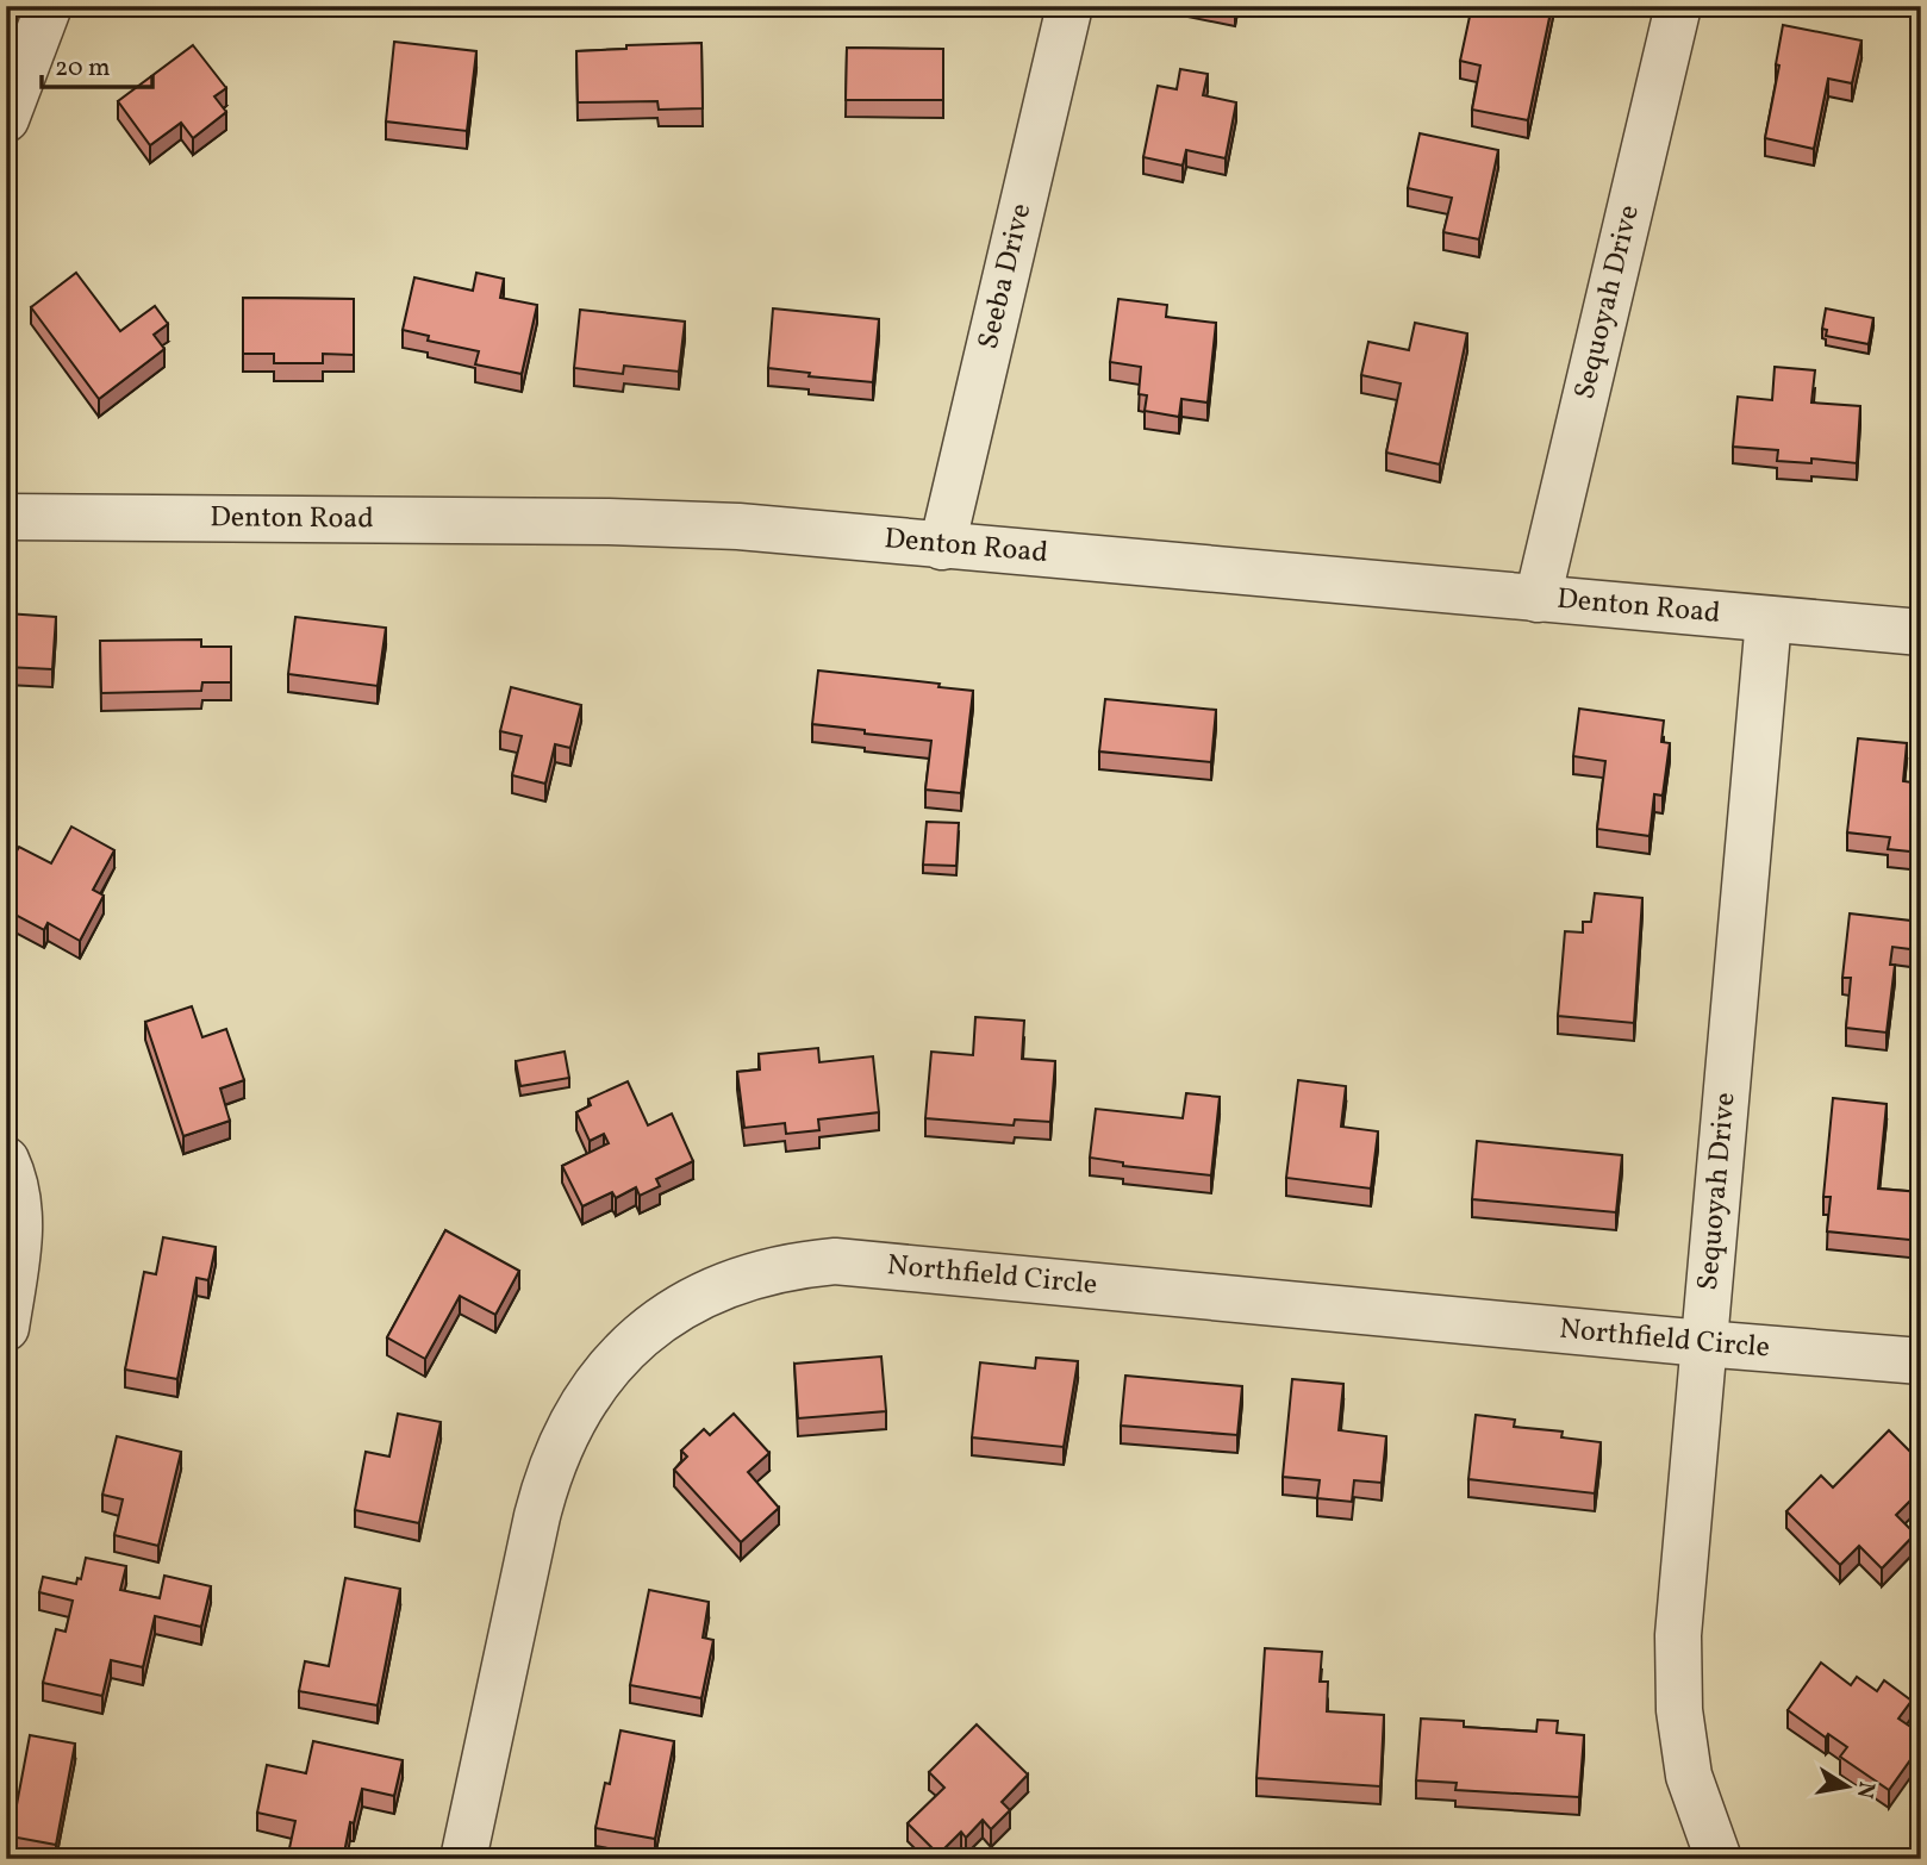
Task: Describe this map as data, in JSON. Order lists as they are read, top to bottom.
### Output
{
  "streets": {
    "street": [
      "Seeba Drive",
      "Sequoyah Drive",
      "Denton Road",
      "Northfield Circle"
    ]
  },
  "crossings": [
    ["Seeba Drive", "Denton Road"],
    ["Sequoyah Drive", "Denton Road"],
    ["Sequoyah Drive", "Northfield Circle"]
  ],
  "scale_bar": "20 m",
  "north": "right"
}
